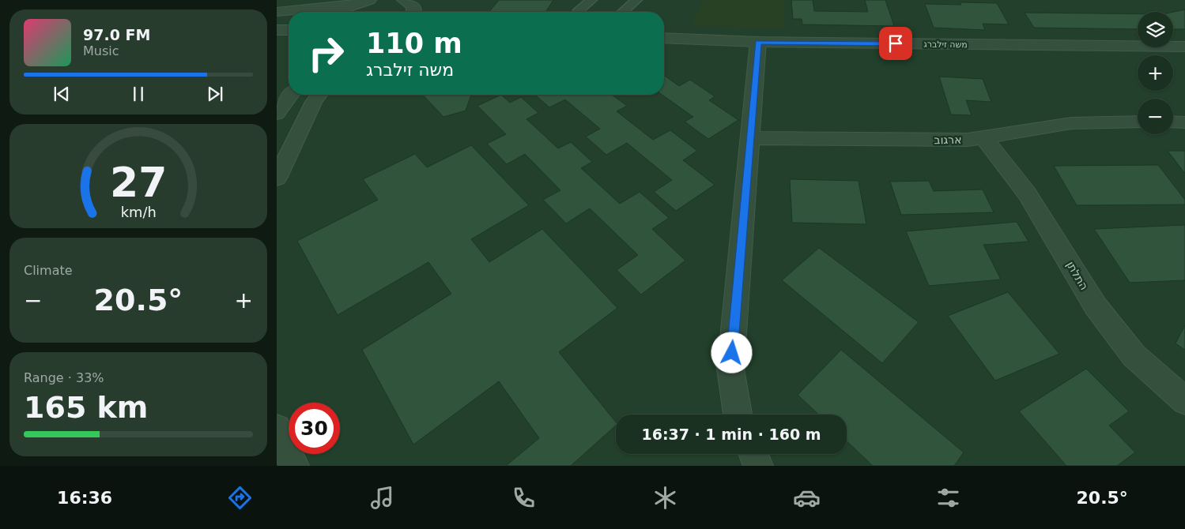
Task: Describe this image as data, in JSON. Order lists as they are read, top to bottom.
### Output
{
  "streets": {
    "street": ["משה זילברג", "ארגוב", "התלתן"]
  },
  "crossings": [
    ["ארגוב", "התלתן"]
  ],
  "page": {
    "map_buttons": ["+", "−"],
    "turn": ["110 m", "משה זילברג"],
    "song": ["97.0 FM", "Music"],
    "tile": [
      "Climate",
      ["Range · 33%", "165 km"]
    ],
    "heat": ["−", "20.5°", "+"],
    "limit": "30",
    "trip": "16:37 · 1 min · 160 m",
    "tabs": ["16:36", "20.5°"],
    "gauge": ["27", "km/h"]
  }
}
